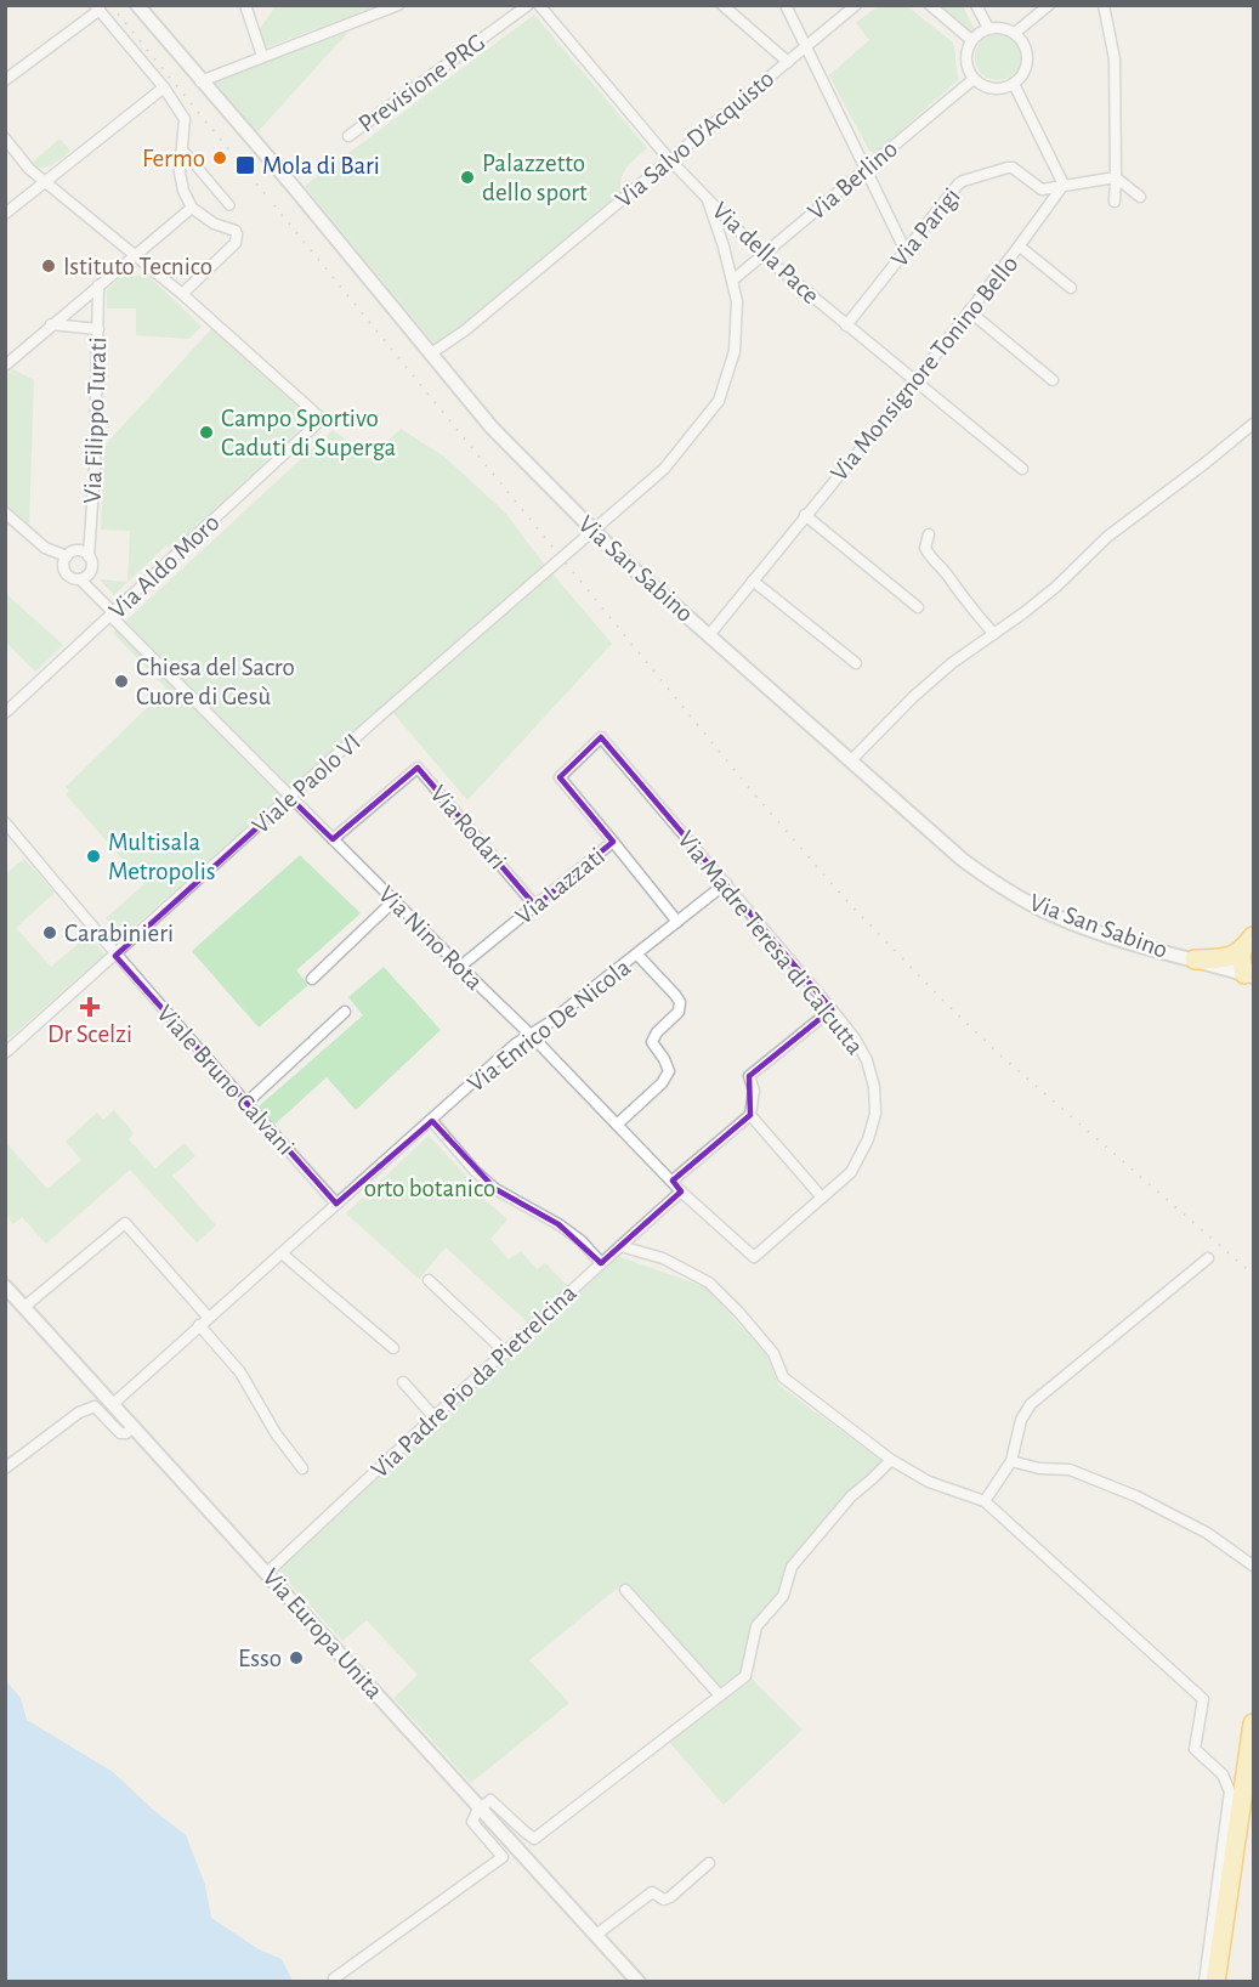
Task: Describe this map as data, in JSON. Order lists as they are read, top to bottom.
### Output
{
  "streets": {
    "street": [
      "Previsione PRG",
      "Via Salvo D'Acquisto",
      "Via Berlino",
      "Via Parigi",
      "Via della Pace",
      "Via Monsignore Tonino Bello",
      "Via Filippo Turati",
      "Via Aldo Moro",
      "Via San Sabino",
      "Viale Paolo VI",
      "Via Rodari",
      "Via Lazzati",
      "Via Nino Rota",
      "Via Madre Teresa di Calcutta",
      "Via Enrico De Nicola",
      "Viale Bruno Calvani",
      "Via Padre Pio da Pietrelcina",
      "Via Europa Unita"
    ]
  },
  "crossings": [
    ["Via Salvo D'Acquisto", "Via della Pace"],
    ["Via Salvo D'Acquisto", "Via San Sabino"],
    ["Via Berlino", "Via della Pace"],
    ["Via Berlino", "Viale Paolo VI"],
    ["Via Parigi", "Via della Pace"],
    ["Via Parigi", "Via Monsignore Tonino Bello"],
    ["Via della Pace", "Via Monsignore Tonino Bello"],
    ["Via della Pace", "Viale Paolo VI"],
    ["Via Monsignore Tonino Bello", "Via San Sabino"],
    ["Via Filippo Turati", "Via Nino Rota"],
    ["Via Aldo Moro", "Via Nino Rota"],
    ["Viale Paolo VI", "Via Nino Rota"],
    ["Viale Paolo VI", "Viale Bruno Calvani"],
    ["Via Rodari", "Via Lazzati"],
    ["Via Rodari", "Via Nino Rota"],
    ["Via Lazzati", "Via Nino Rota"],
    ["Via Lazzati", "Via Madre Teresa di Calcutta"],
    ["Via Lazzati", "Via Enrico De Nicola"],
    ["Via Nino Rota", "Via Madre Teresa di Calcutta"],
    ["Via Nino Rota", "Via Enrico De Nicola"],
    ["Via Nino Rota", "Via Padre Pio da Pietrelcina"],
    ["Via Madre Teresa di Calcutta", "Via Enrico De Nicola"],
    ["Via Enrico De Nicola", "Viale Bruno Calvani"],
    ["Via Enrico De Nicola", "Via Europa Unita"],
    ["Via Padre Pio da Pietrelcina", "Via Europa Unita"]
  ],
  "parks": ["orto botanico"],
  "places": {
    "other": [
      "Fermo",
      "Palazzetto dello sport",
      "Istituto Tecnico",
      "Campo Sportivo Caduti di Superga",
      "Chiesa del Sacro Cuore di Gesù",
      "Multisala Metropolis",
      "Carabinieri",
      "Esso"
    ],
    "transit": ["Mola di Bari"],
    "health": ["Dr Scelzi"]
  }
}
